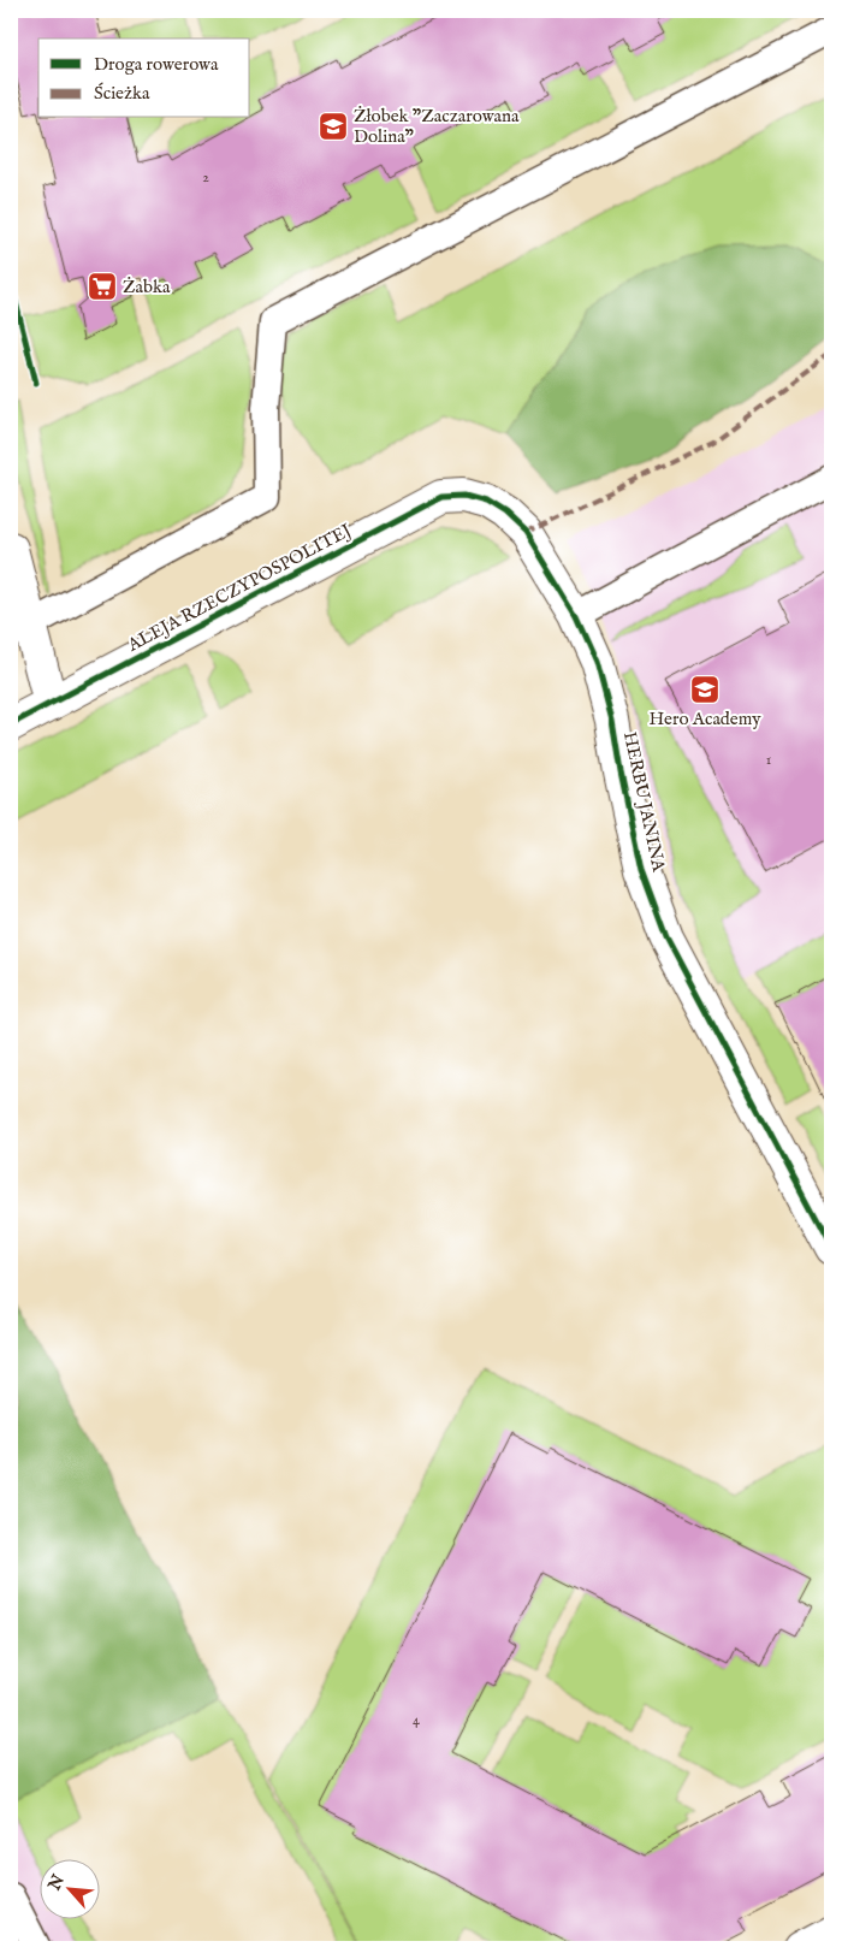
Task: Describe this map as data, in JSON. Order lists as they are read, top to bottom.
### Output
{
  "streets": {
    "street": ["ALEJA RZECZYPOSPOLITEJ", "HERBU JANINA"]
  },
  "crossings": [
    ["ALEJA RZECZYPOSPOLITEJ", "HERBU JANINA"]
  ],
  "places": {
    "school or university": ["Żłobek \"Zaczarowana Dolina\"", "Hero Academy"],
    "supermarket": ["Żabka"]
  },
  "house_numbers": ["2", "1", "4"],
  "legend": ["Droga rowerowa", "Ścieżka"],
  "north": "top left"
}
